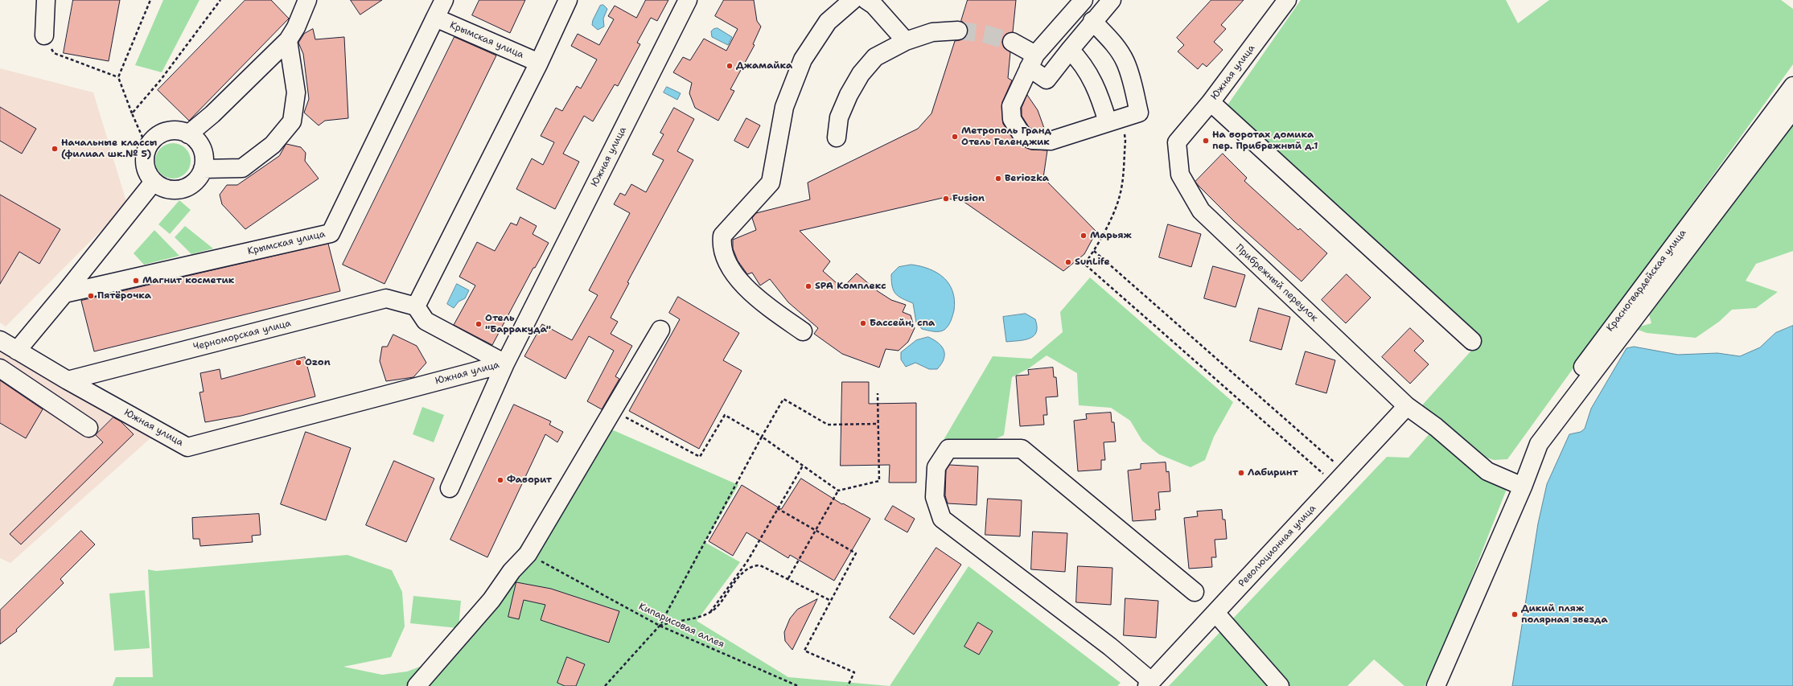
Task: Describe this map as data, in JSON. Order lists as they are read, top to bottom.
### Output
{
  "streets": {
    "street": [
      "Крымская улица",
      "Южная улица",
      "Красногвардейская улица",
      "Прибрежный переулок",
      "Черноморская улица",
      "Революционная улица"
    ],
    "path": ["Кипарисовая аллея"]
  },
  "crossings": [
    ["Южная улица", "Прибрежный переулок"],
    ["Южная улица", "Черноморская улица"],
    ["Красногвардейская улица", "Прибрежный переулок"],
    ["Прибрежный переулок", "Революционная улица"]
  ],
  "places": [
    "Джамайка",
    "Метрополь Гранд Отель Геленджик",
    "На воротах домика пер. Прибрежный д.1",
    "Начальные классы (филиал шк.№ 5)",
    "Beriozka",
    "Fusion",
    "Марьяж",
    "SunLife",
    "Магнит косметик",
    "SPA Комплекс",
    "Пятёрочка",
    "Бассейн, спа",
    "Отель \"Барракуда\"",
    "Ozon",
    "Лабиринт",
    "Фаворит",
    "Дикий пляж полярная звезда"
  ]
}
